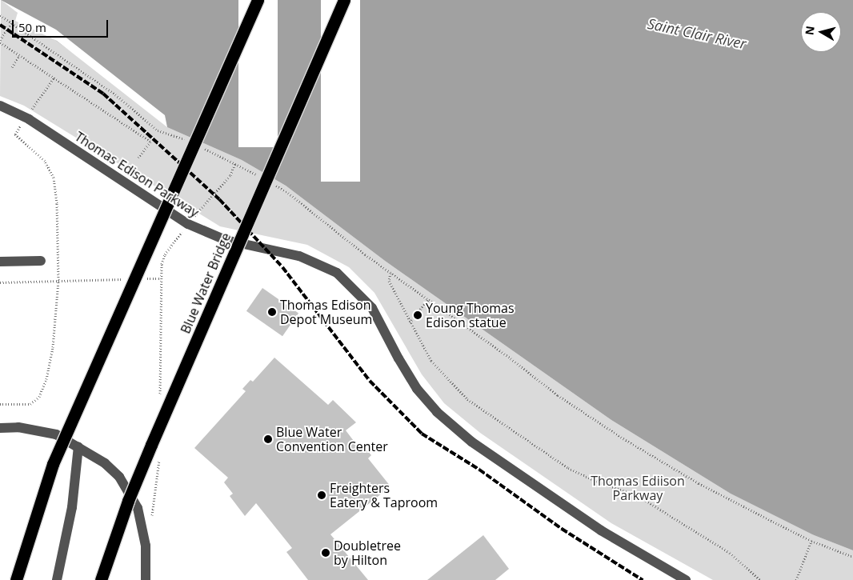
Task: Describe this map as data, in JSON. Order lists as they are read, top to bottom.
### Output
{
  "streets": {
    "highway": ["Blue Water Bridge"],
    "street": ["Thomas Edison Parkway"]
  },
  "water": ["Saint Clair River"],
  "parks": ["Thomas Ediison Parkway"],
  "places": [
    "Thomas Edison Depot Museum",
    "Young Thomas Edison statue",
    "Blue Water Convention Center",
    "Freighters Eatery & Taproom",
    "Doubletree by Hilton"
  ],
  "scale_bar": "50 m",
  "north": "left"
}
